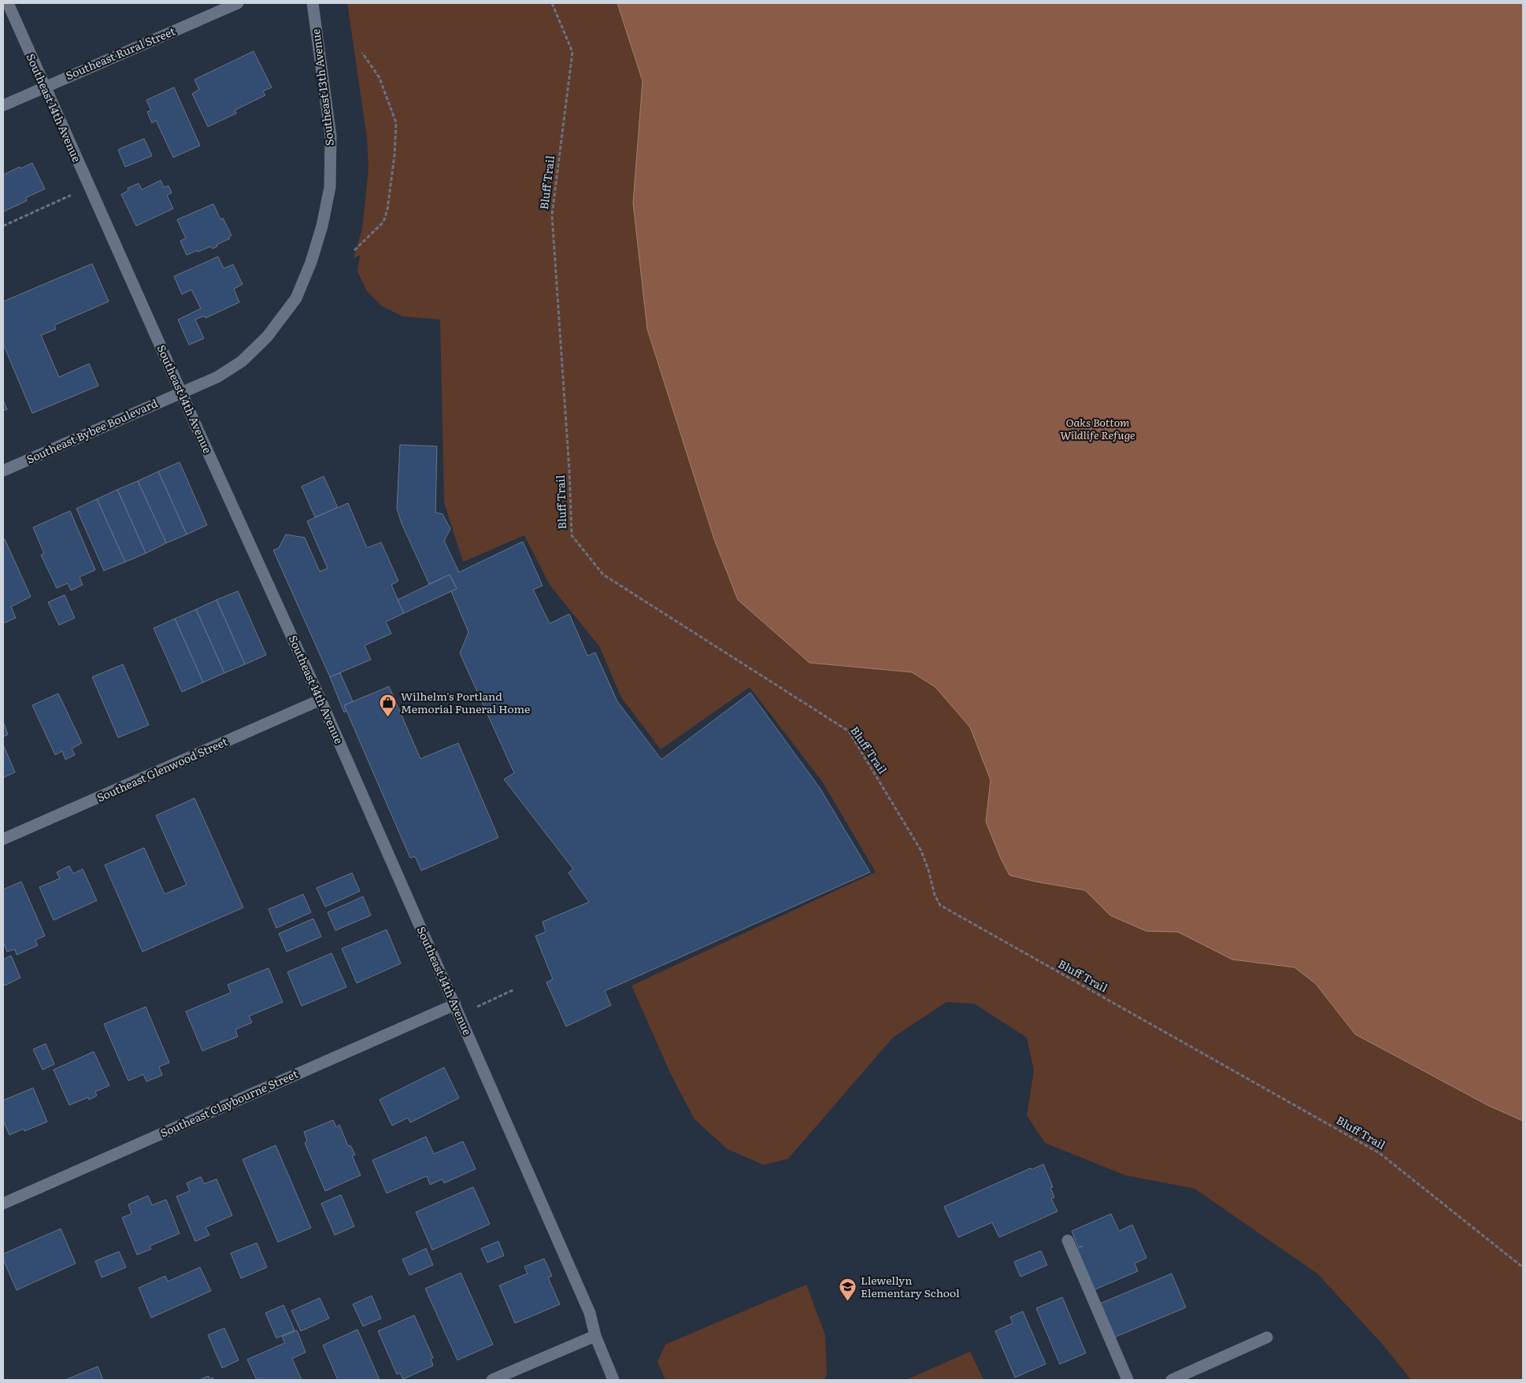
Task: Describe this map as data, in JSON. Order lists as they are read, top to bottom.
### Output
{
  "streets": {
    "street": [
      "Southeast Rural Street",
      "Southeast 13th Avenue",
      "Southeast 14th Avenue",
      "Southeast Bybee Boulevard",
      "Southeast Glenwood Street",
      "Southeast Claybourne Street"
    ],
    "path": ["Bluff Trail"]
  },
  "crossings": [
    ["Southeast Rural Street", "Southeast 14th Avenue"],
    ["Southeast 13th Avenue", "Southeast 14th Avenue"],
    ["Southeast 13th Avenue", "Southeast Bybee Boulevard"],
    ["Southeast 14th Avenue", "Southeast Bybee Boulevard"],
    ["Southeast 14th Avenue", "Southeast Glenwood Street"],
    ["Southeast 14th Avenue", "Southeast Claybourne Street"]
  ],
  "parks": ["Oaks Bottom Wildlife Refuge"],
  "places": {
    "shop": ["Wilhelm's Portland Memorial Funeral Home"],
    "school or university": ["Llewellyn Elementary School"]
  }
}
